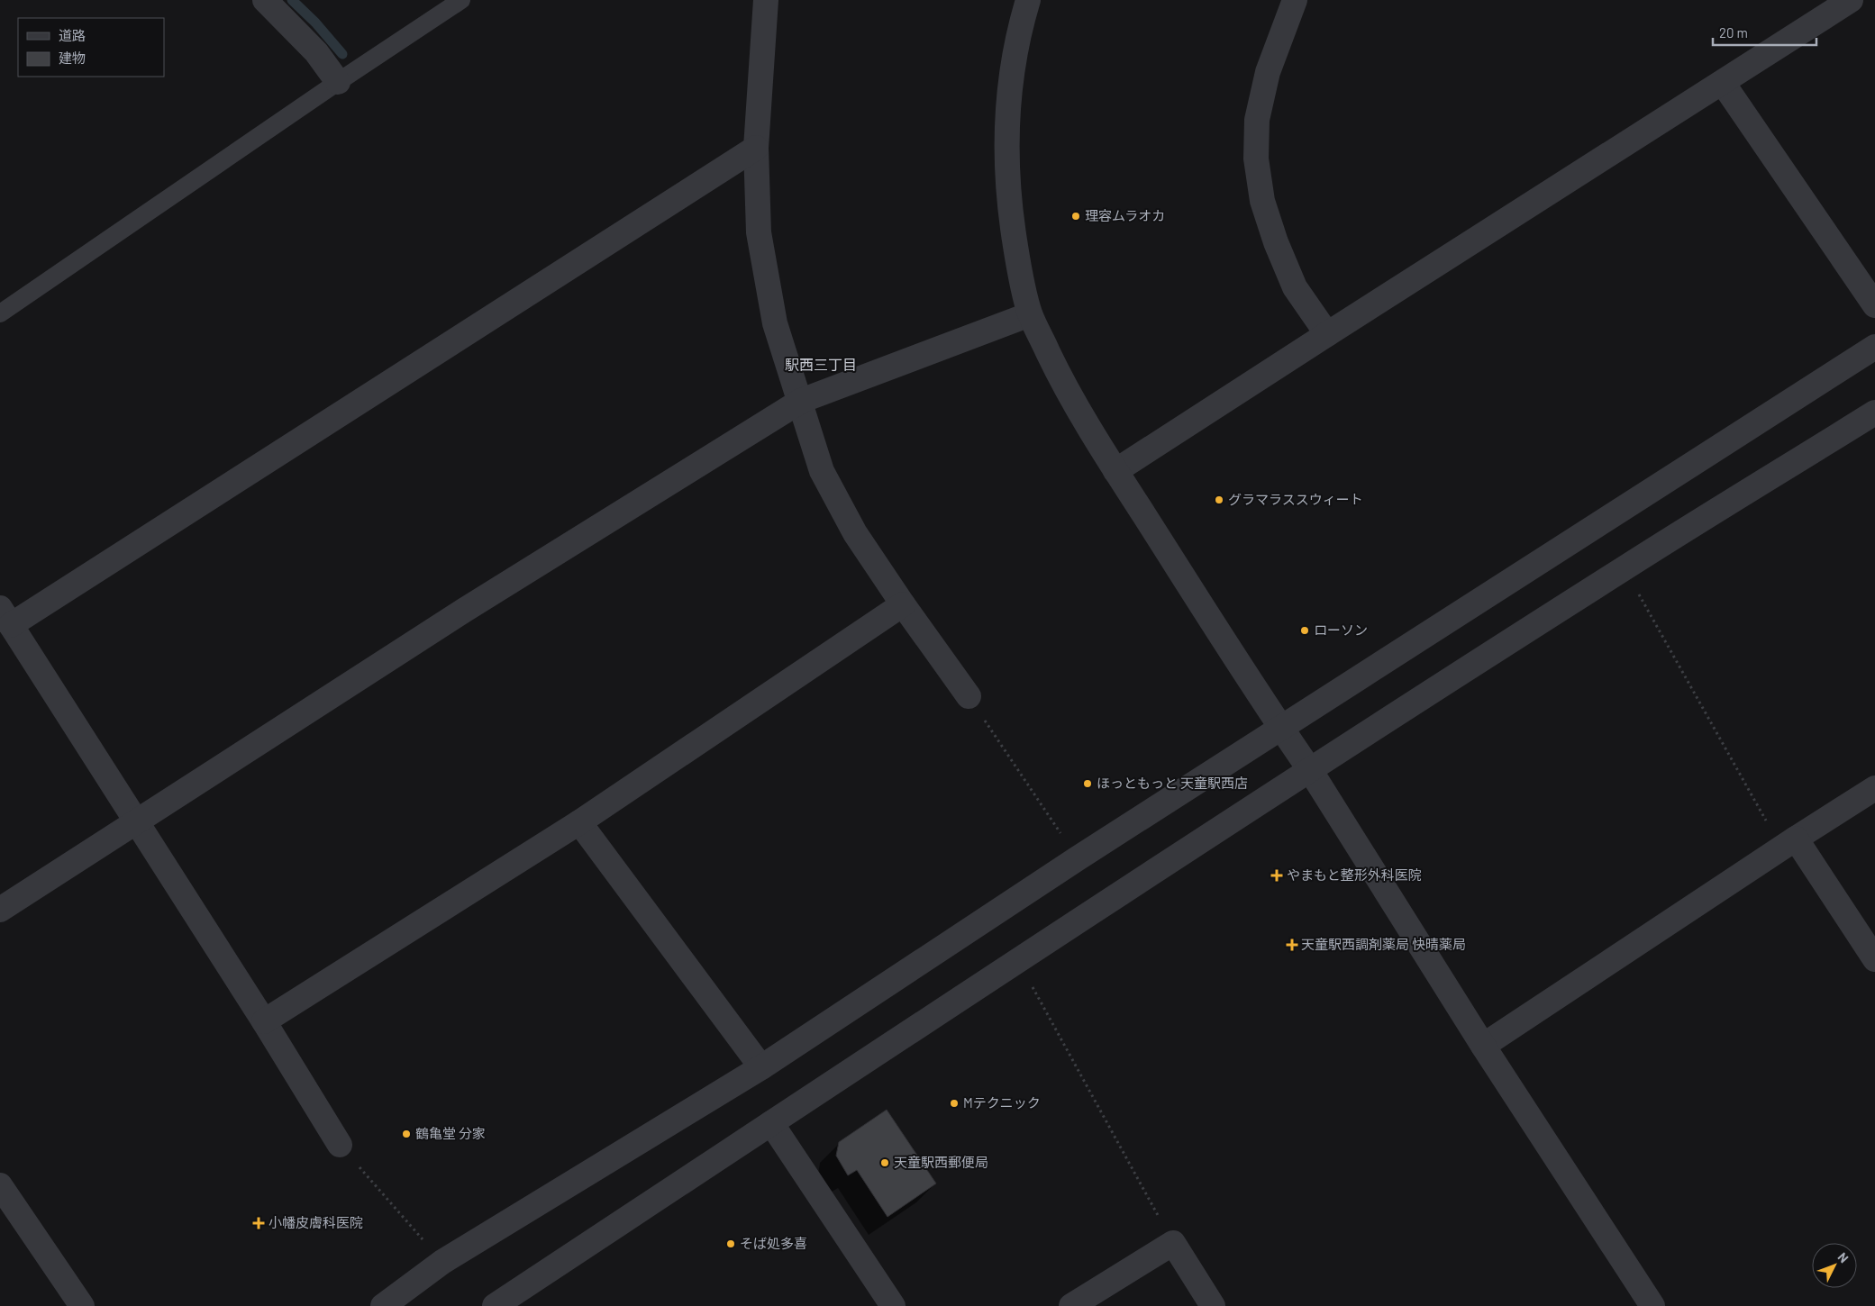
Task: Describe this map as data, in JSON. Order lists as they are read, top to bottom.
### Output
{
  "districts": ["駅西三丁目"],
  "places": {
    "other": [
      "理容ムラオカ",
      "グラマラススウィート",
      "ローソン",
      "ほっともっと 天童駅西店",
      "Mテクニック",
      "鶴亀堂 分家",
      "天童駅西郵便局",
      "そば処多喜"
    ],
    "health": ["やまもと整形外科医院", "天童駅西調剤薬局 快晴薬局", "小幡皮膚科医院"]
  },
  "legend": ["道路", "建物"],
  "scale_bar": "20 m",
  "north": "top right"
}
